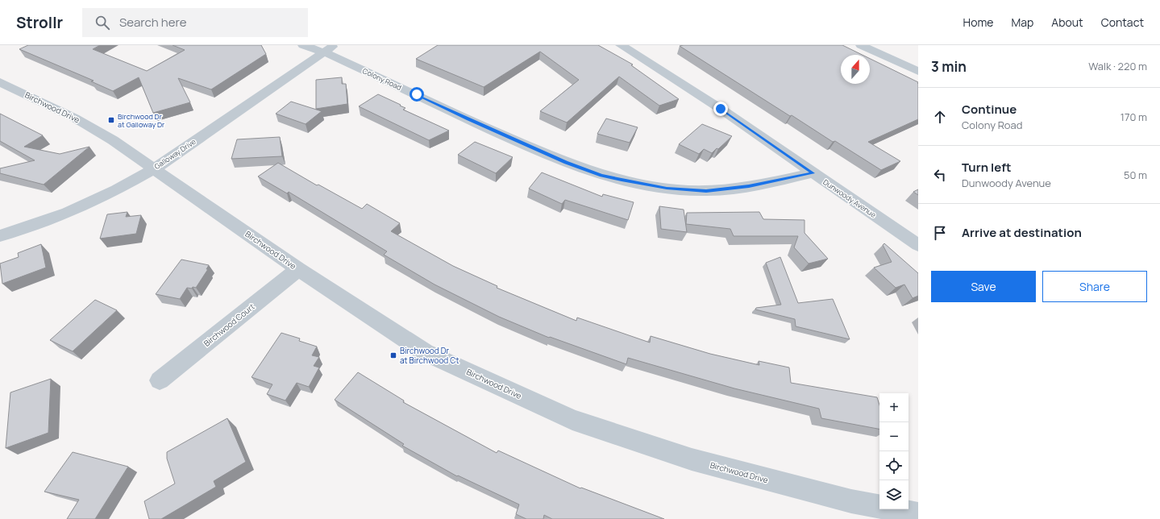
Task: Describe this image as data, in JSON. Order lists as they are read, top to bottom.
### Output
{
  "streets": {
    "street": [
      "Colony Road",
      "Birchwood Drive",
      "Galloway Drive",
      "Dunwoody Avenue",
      "Birchwood Court"
    ]
  },
  "crossings": [
    ["Colony Road", "Galloway Drive"],
    ["Colony Road", "Dunwoody Avenue"],
    ["Birchwood Drive", "Galloway Drive"],
    ["Birchwood Drive", "Birchwood Court"]
  ],
  "places": {
    "transit": ["Birchwood Dr at Galloway Dr", "Birchwood Dr at Birchwood Ct"]
  },
  "north": "top",
  "page": {
    "header": "Strollr",
    "search": "Search here",
    "nav": [
      "Home",
      "Map",
      "About",
      "Contact"
    ],
    "heading": ["3 min", "Walk · 220 m"],
    "list": [
      ["Continue", "Colony Road", "170 m"],
      ["Turn left", "Dunwoody Avenue", "50 m"],
      "Arrive at destination"
    ],
    "buttons": ["Save", "Share"],
    "map_buttons": ["+", "−"]
  }
}
